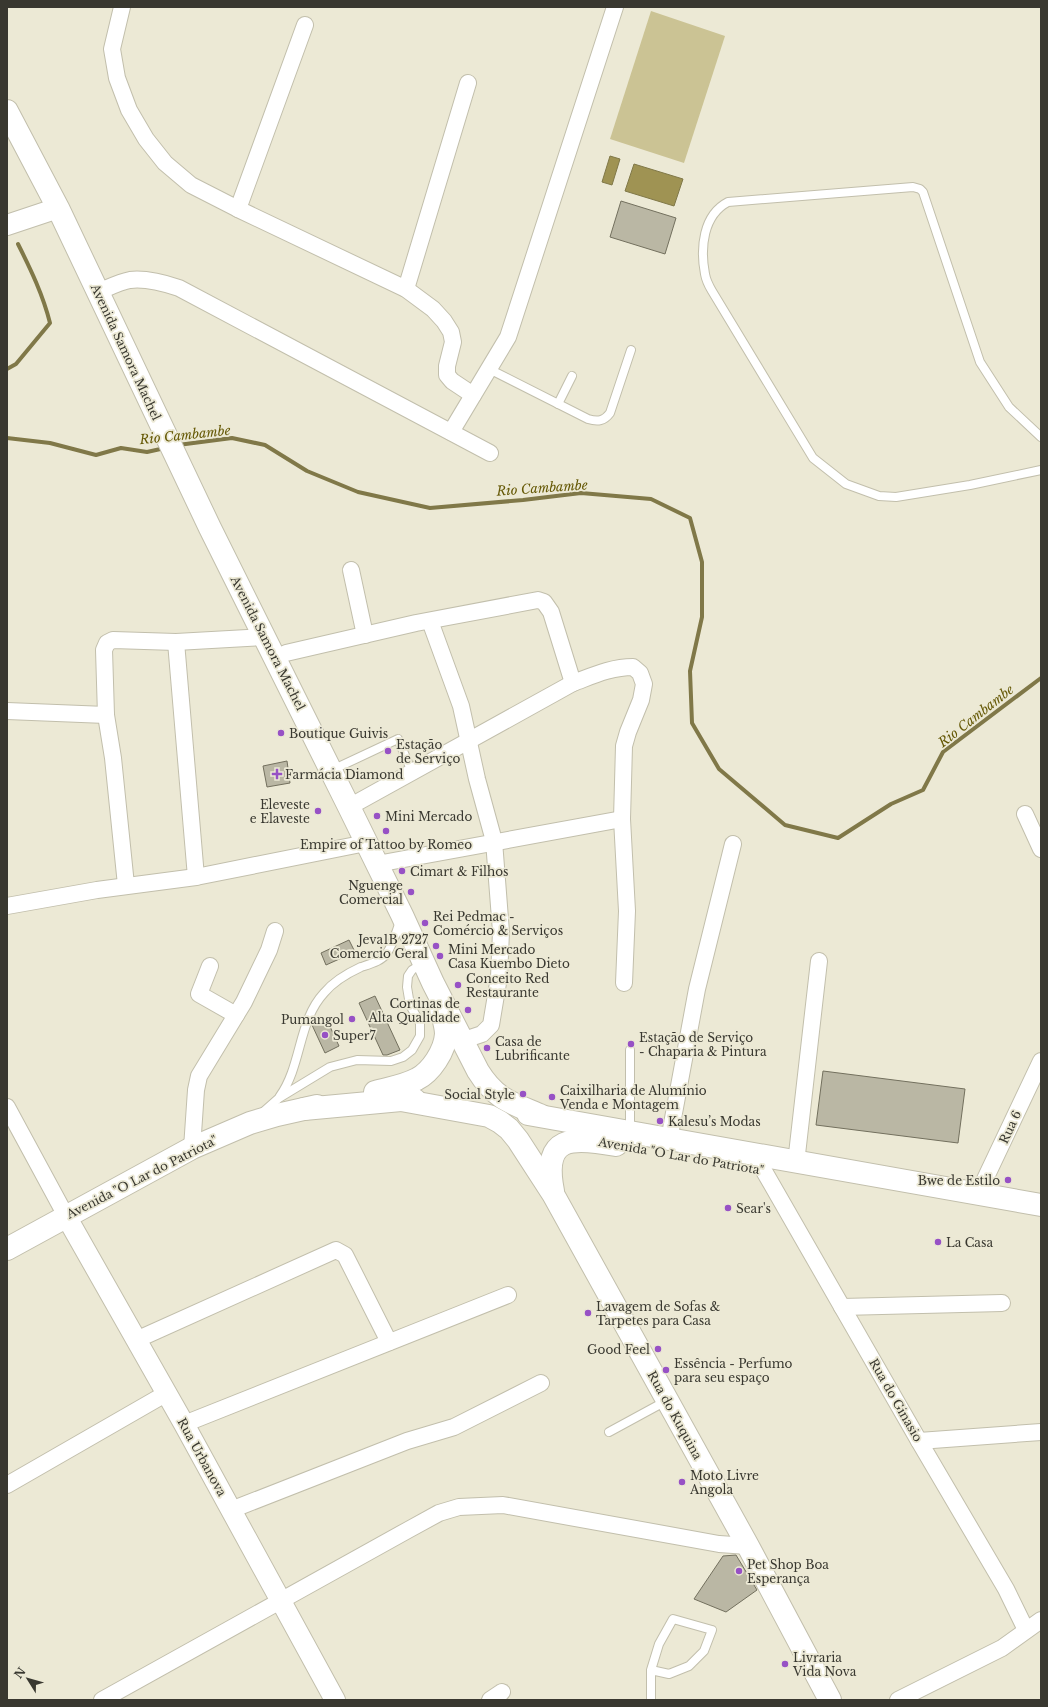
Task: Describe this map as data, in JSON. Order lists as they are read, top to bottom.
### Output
{
  "streets": {
    "main road": ["Avenida Samora Machel", "Avenida \"O Lar do Patriota\"", "Rua do Kuquina"],
    "street": ["Rua 6", "Rua do Ginasio", "Rua Urbanova"]
  },
  "crossings": [
    ["Avenida Samora Machel", "Avenida \"O Lar do Patriota\""],
    ["Rua 6", "Avenida \"O Lar do Patriota\""],
    ["Avenida \"O Lar do Patriota\"", "Rua do Ginasio"],
    ["Avenida \"O Lar do Patriota\"", "Rua do Kuquina"],
    ["Avenida \"O Lar do Patriota\"", "Rua Urbanova"]
  ],
  "water": ["Rio Cambambe"],
  "places": {
    "other": [
      "Boutique Guivis",
      "Estação de Serviço",
      "Eleveste e Elaveste",
      "Mini Mercado",
      "Empire of Tattoo by Romeo",
      "Cimart & Filhos",
      "Nguenge Comercial",
      "Rei Pedmac - Comércio & Serviços",
      "Jeva1B 2727 Comercio Geral",
      "Mini Mercado Casa Kuembo Dieto",
      "Conceito Red Restaurante",
      "Cortinas de Alta Qualidade",
      "Pumangol",
      "Super7",
      "Estação de Serviço - Chaparia & Pintura",
      "Casa de Lubrificante",
      "Social Style",
      "Caixilharia de Alumínio Venda e Montagem",
      "Kalesu’s Modas",
      "Bwe de Estilo",
      "Sear's",
      "La Casa",
      "Lavagem de Sofas & Tarpetes para Casa",
      "Good Feel",
      "Essência - Perfumo para seu espaço",
      "Moto Livre Angola",
      "Pet Shop Boa Esperança",
      "Livraria Vida Nova"
    ],
    "health": ["Farmácia Diamond"]
  },
  "north": "top left"
}
